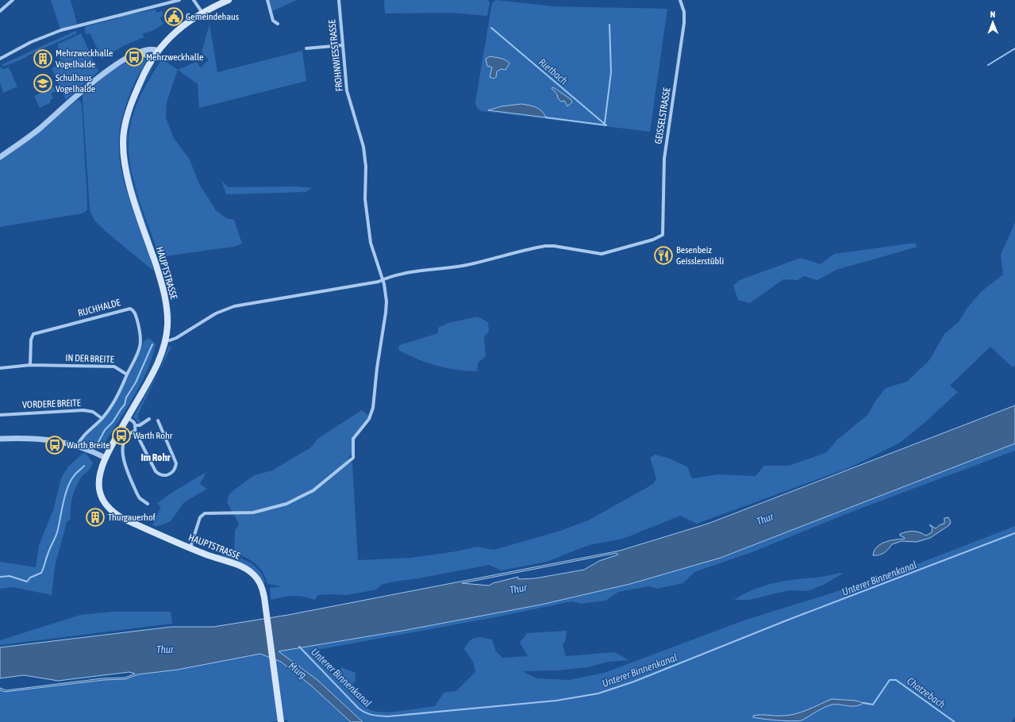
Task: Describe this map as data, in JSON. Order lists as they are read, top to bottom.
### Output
{
  "streets": {
    "main road": ["HAUPTSTRASSE"],
    "street": [
      "FROHNWIESSTRASSE",
      "GEISSELSTRASSE",
      "RUCHHALDE",
      "IN DER BREITE",
      "VORDERE BREITE"
    ]
  },
  "crossings": [
    ["FROHNWIESSTRASSE", "GEISSELSTRASSE"],
    ["FROHNWIESSTRASSE", "HAUPTSTRASSE"],
    ["RUCHHALDE", "IN DER BREITE"]
  ],
  "districts": ["Im Rohr"],
  "water": [
    "Rietbach",
    "Thur",
    "Unterer Binnenkanal",
    "Murg",
    "Chatzebach"
  ],
  "places": {
    "public building": ["Gemeindehaus"],
    "bus stop": ["Mehrzweckhalle", "Warth Rohr", "Warth Breite"],
    "building": ["Mehrzweckhalle Vogelhalde", "Thurgauerhof"],
    "school or university": ["Schulhaus Vogelhalde"],
    "restaurant": ["Besenbeiz Geisslerstübli"]
  },
  "north": "top"
}
